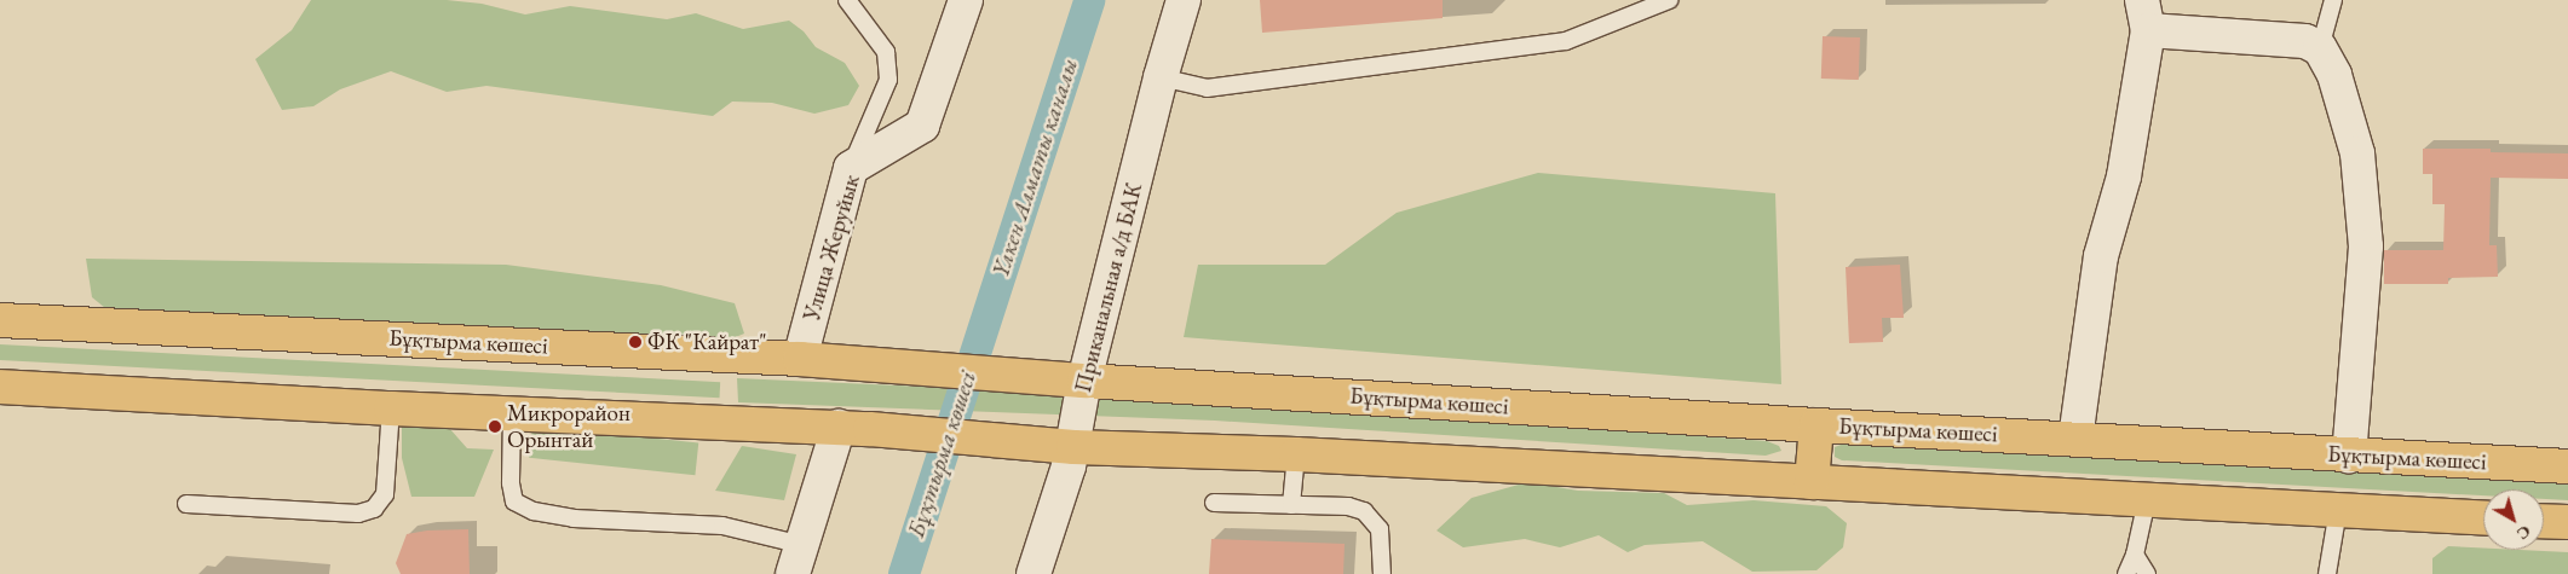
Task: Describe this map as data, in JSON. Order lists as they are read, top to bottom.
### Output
{
  "streets": {
    "main road": ["Бұқтырма көшесі"],
    "street": ["Улица Жеруйык", "Приканальная а/д БАК"]
  },
  "crossings": [
    ["Улица Жеруйык", "Бұқтырма көшесі"],
    ["Приканальная а/д БАК", "Бұқтырма көшесі"]
  ],
  "water": ["Үлкен Алматы каналы", "Бұқтырма көшесі"],
  "places": ["ФК \"Кайрат\"", "Микрорайон Орынтай"],
  "north": "bottom right"
}
